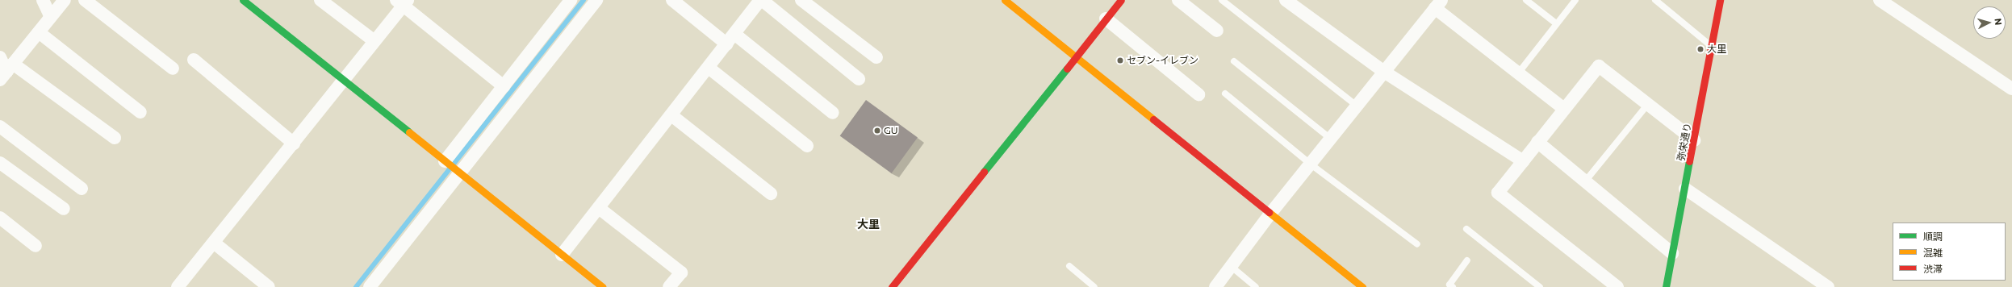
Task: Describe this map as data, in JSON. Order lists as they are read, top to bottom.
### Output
{
  "streets": {
    "street": ["弥栄通り"]
  },
  "districts": ["大里"],
  "places": ["大里", "セブン-イレブン", "GU"],
  "legend": ["順調", "混雑", "渋滞"],
  "north": "right"
}
